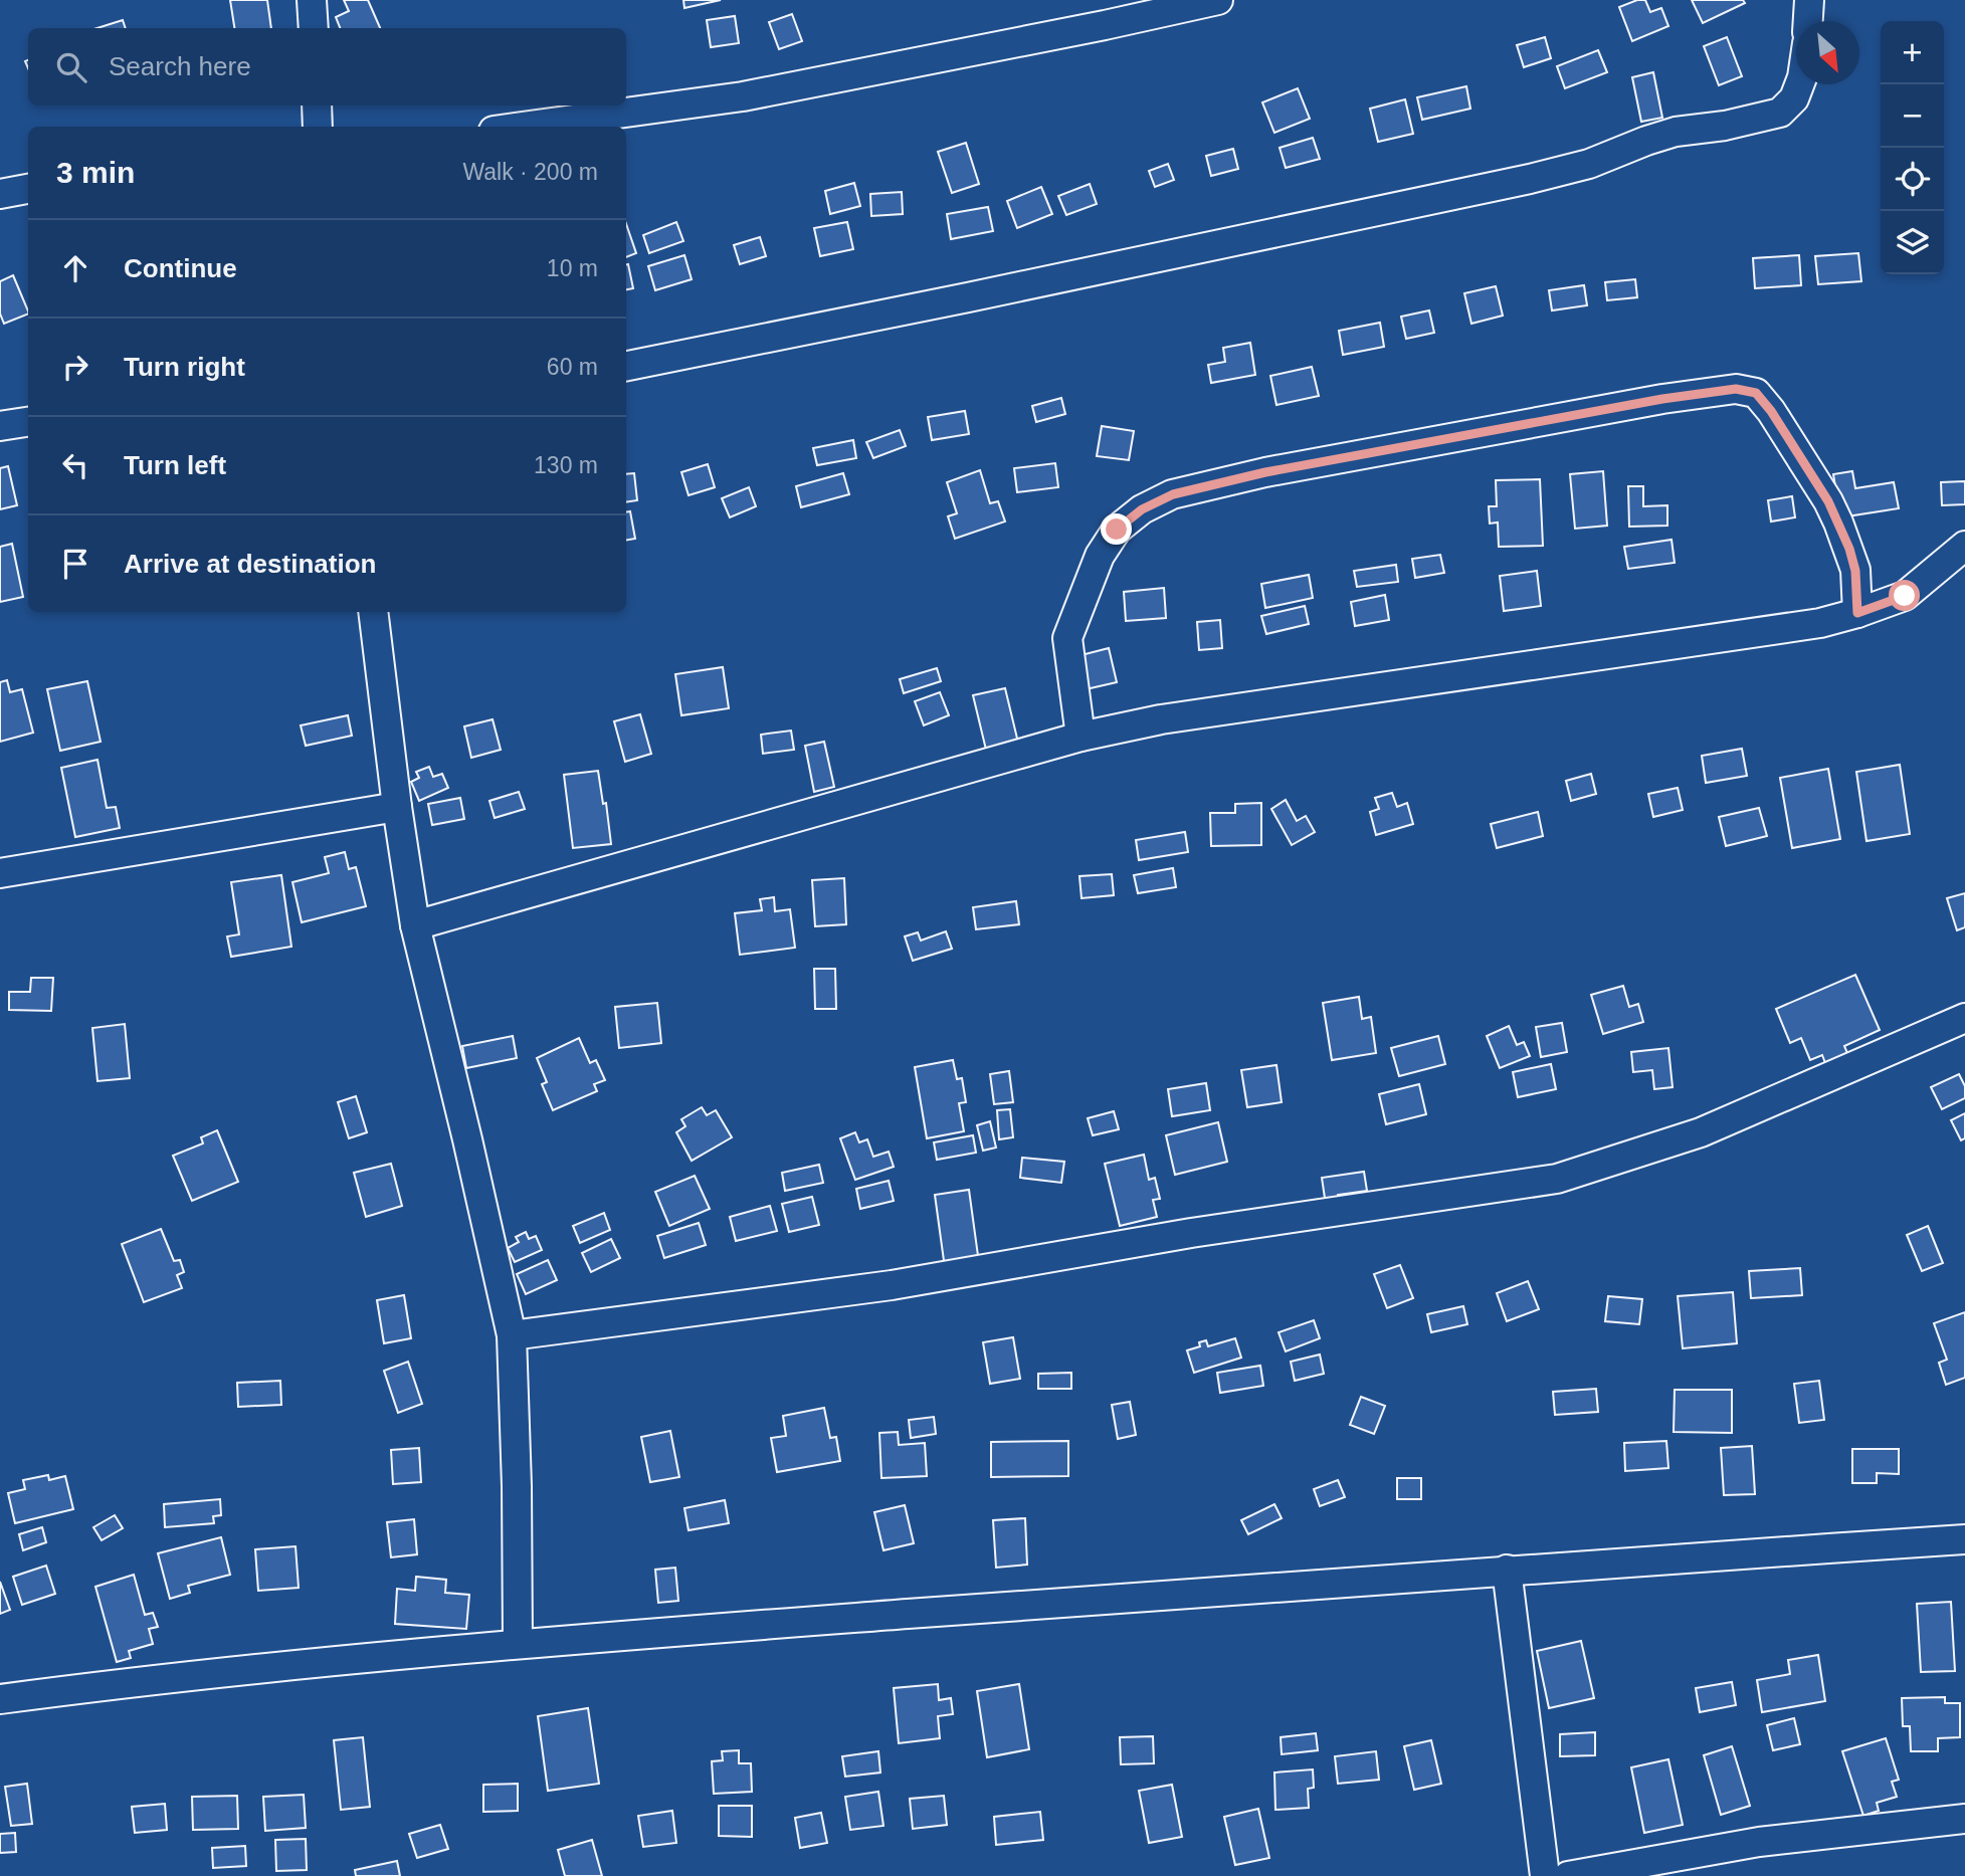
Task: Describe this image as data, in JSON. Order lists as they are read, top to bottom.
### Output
{
  "north": "bottom right",
  "page": {
    "map_buttons": ["+", "−"],
    "search": "Search here",
    "heading": ["3 min", "Walk · 200 m"],
    "list": [
      ["Continue", "10 m"],
      ["Turn right", "60 m"],
      ["Turn left", "130 m"],
      "Arrive at destination"
    ]
  }
}
